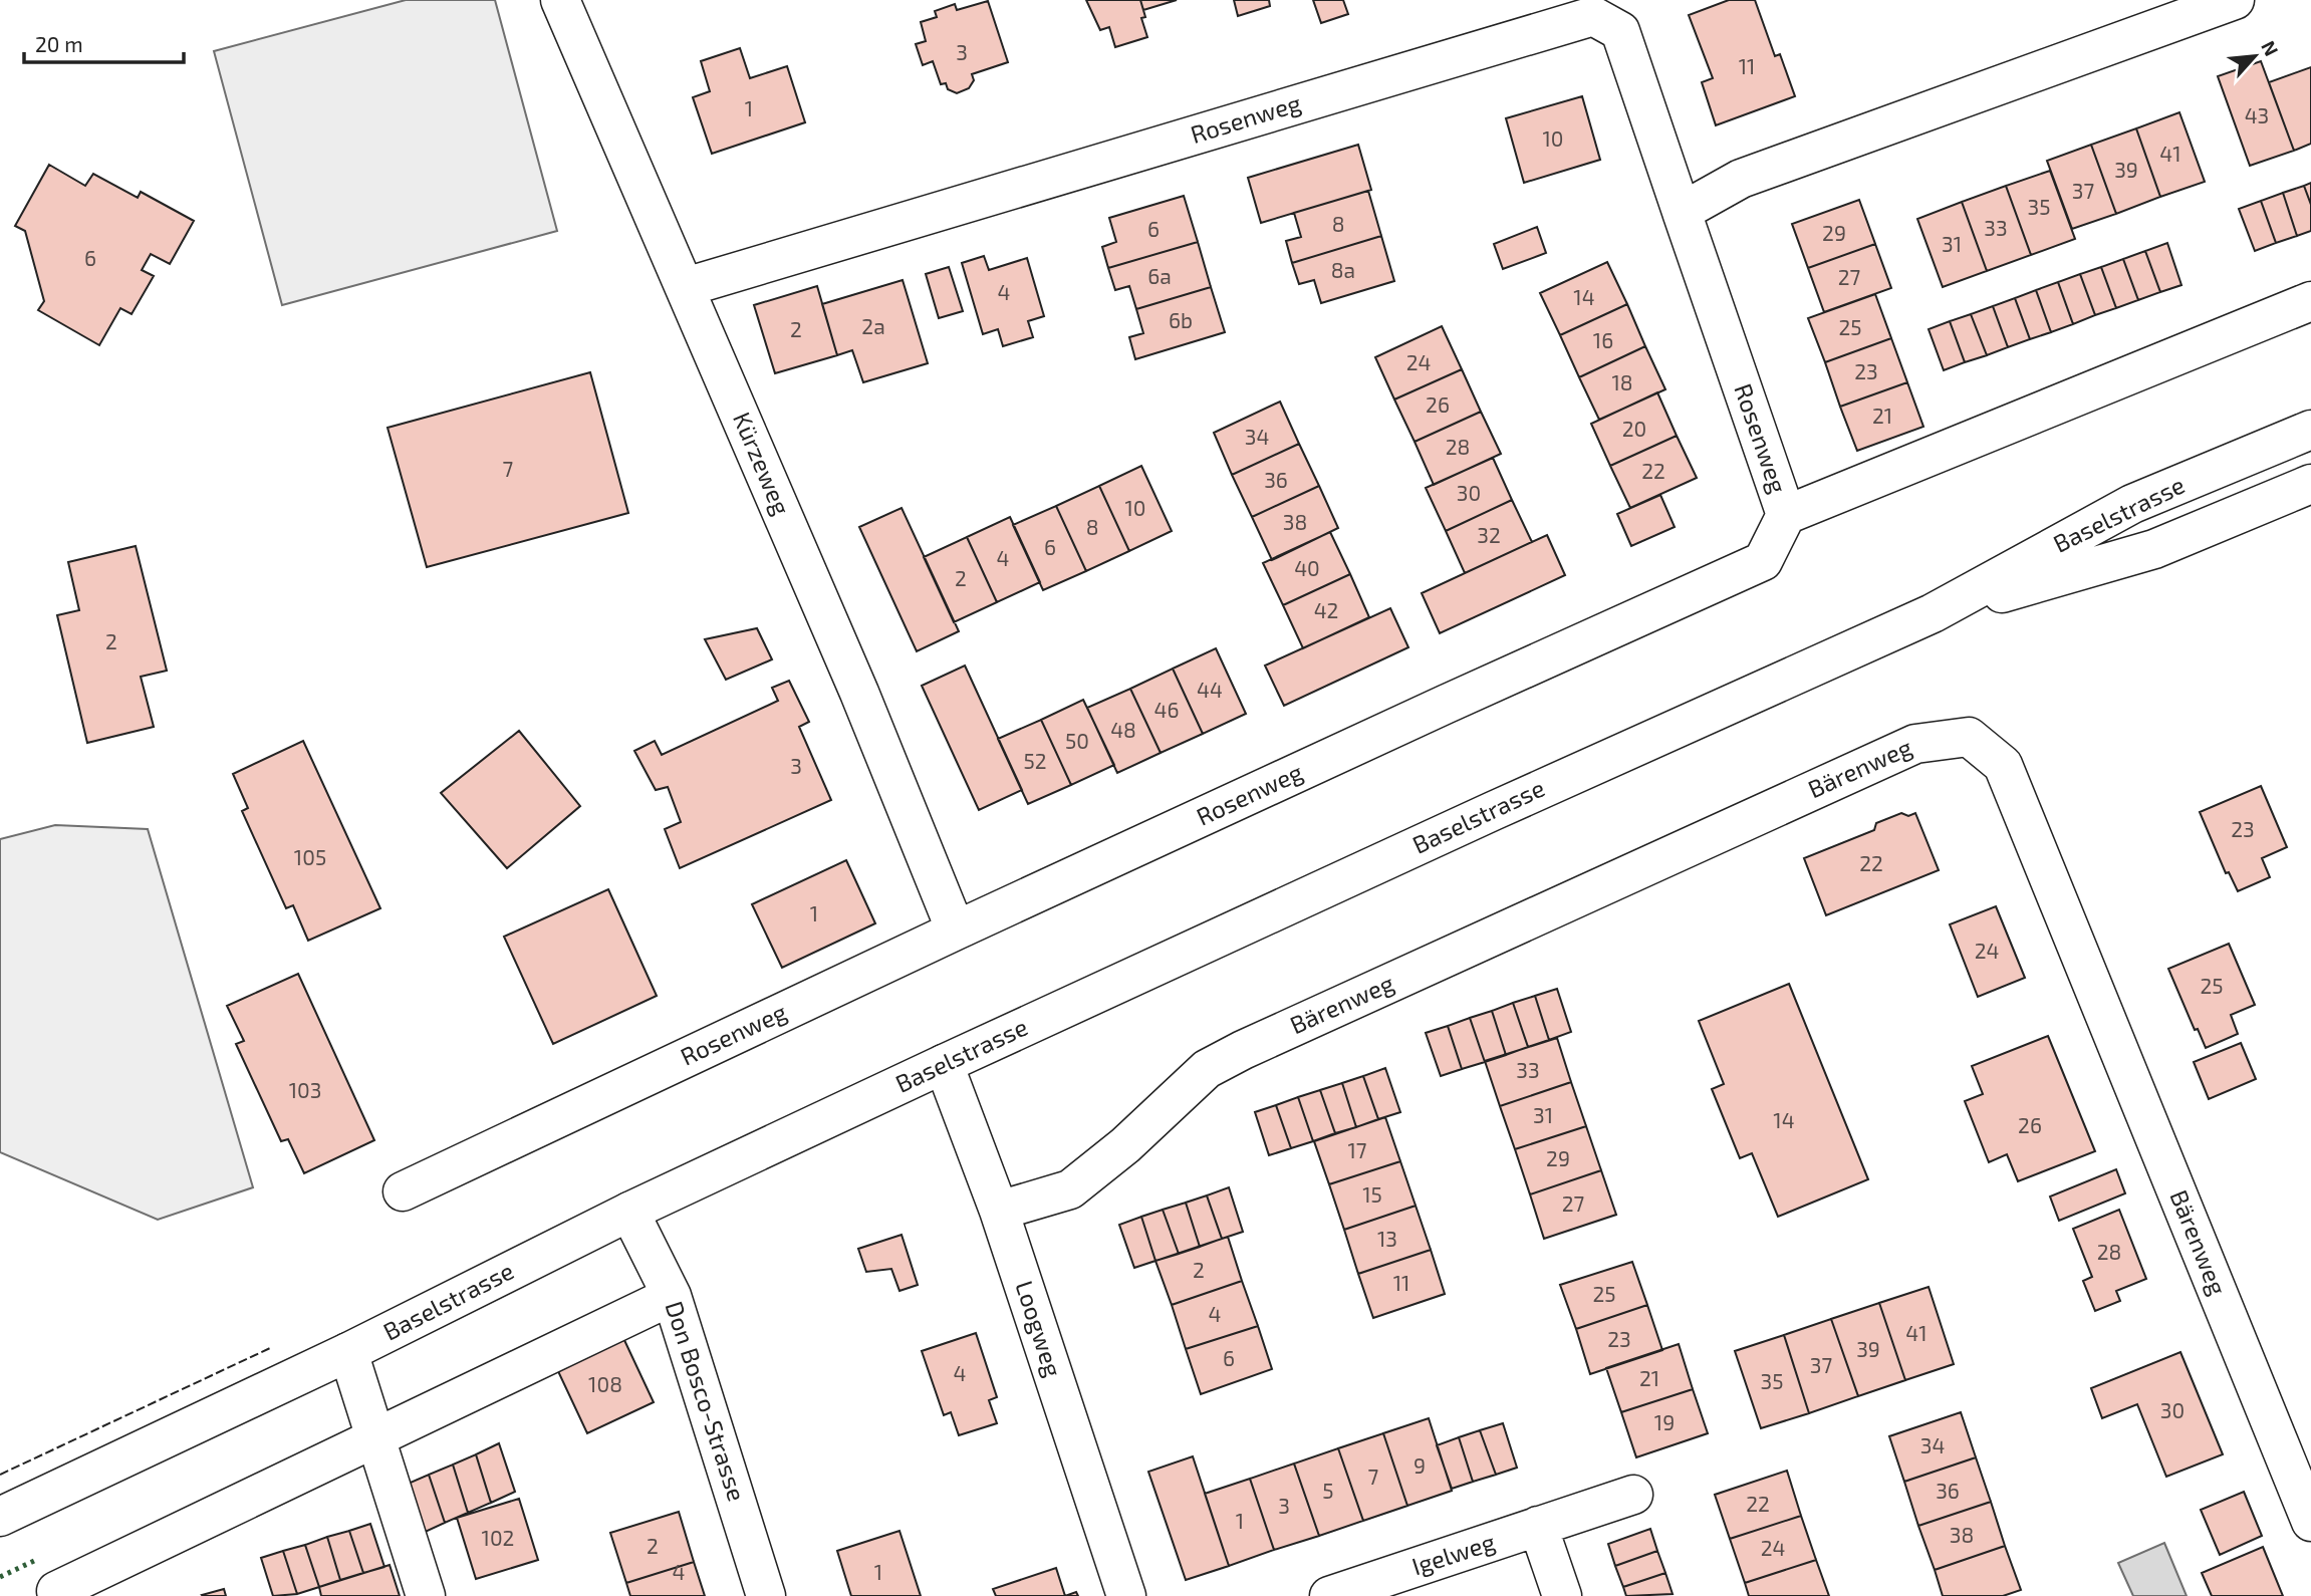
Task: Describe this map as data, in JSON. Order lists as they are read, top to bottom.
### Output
{
  "streets": {
    "street": [
      "Rosenweg",
      "Kürzeweg",
      "Baselstrasse",
      "Bärenweg",
      "Loogweg",
      "Don Bosco-Strasse",
      "Igelweg"
    ]
  },
  "crossings": [
    ["Rosenweg", "Kürzeweg"],
    ["Baselstrasse", "Loogweg"],
    ["Baselstrasse", "Don Bosco-Strasse"],
    ["Bärenweg", "Loogweg"]
  ],
  "house_numbers": [
    "3",
    "11",
    "1",
    "43",
    "10",
    "41",
    "39",
    "37",
    "35",
    "8",
    "33",
    "6",
    "29",
    "31",
    "6",
    "8a",
    "6a",
    "27",
    "4",
    "14",
    "6b",
    "2a",
    "25",
    "2",
    "16",
    "24",
    "23",
    "18",
    "26",
    "21",
    "20",
    "34",
    "28",
    "7",
    "22",
    "36",
    "30",
    "10",
    "38",
    "8",
    "32",
    "6",
    "4",
    "40",
    "2",
    "42",
    "2",
    "44",
    "46",
    "48",
    "50",
    "52",
    "3",
    "23",
    "105",
    "22",
    "1",
    "24",
    "25",
    "33",
    "103",
    "31",
    "14",
    "26",
    "17",
    "29",
    "15",
    "27",
    "13",
    "28",
    "2",
    "11",
    "25",
    "4",
    "41",
    "23",
    "39",
    "6",
    "37",
    "4",
    "21",
    "35",
    "108",
    "30",
    "19",
    "34",
    "9",
    "7",
    "5",
    "36",
    "22",
    "3",
    "1",
    "38",
    "102",
    "2",
    "24",
    "4",
    "1"
  ],
  "scale_bar": "20 m",
  "north": "top right"
}
